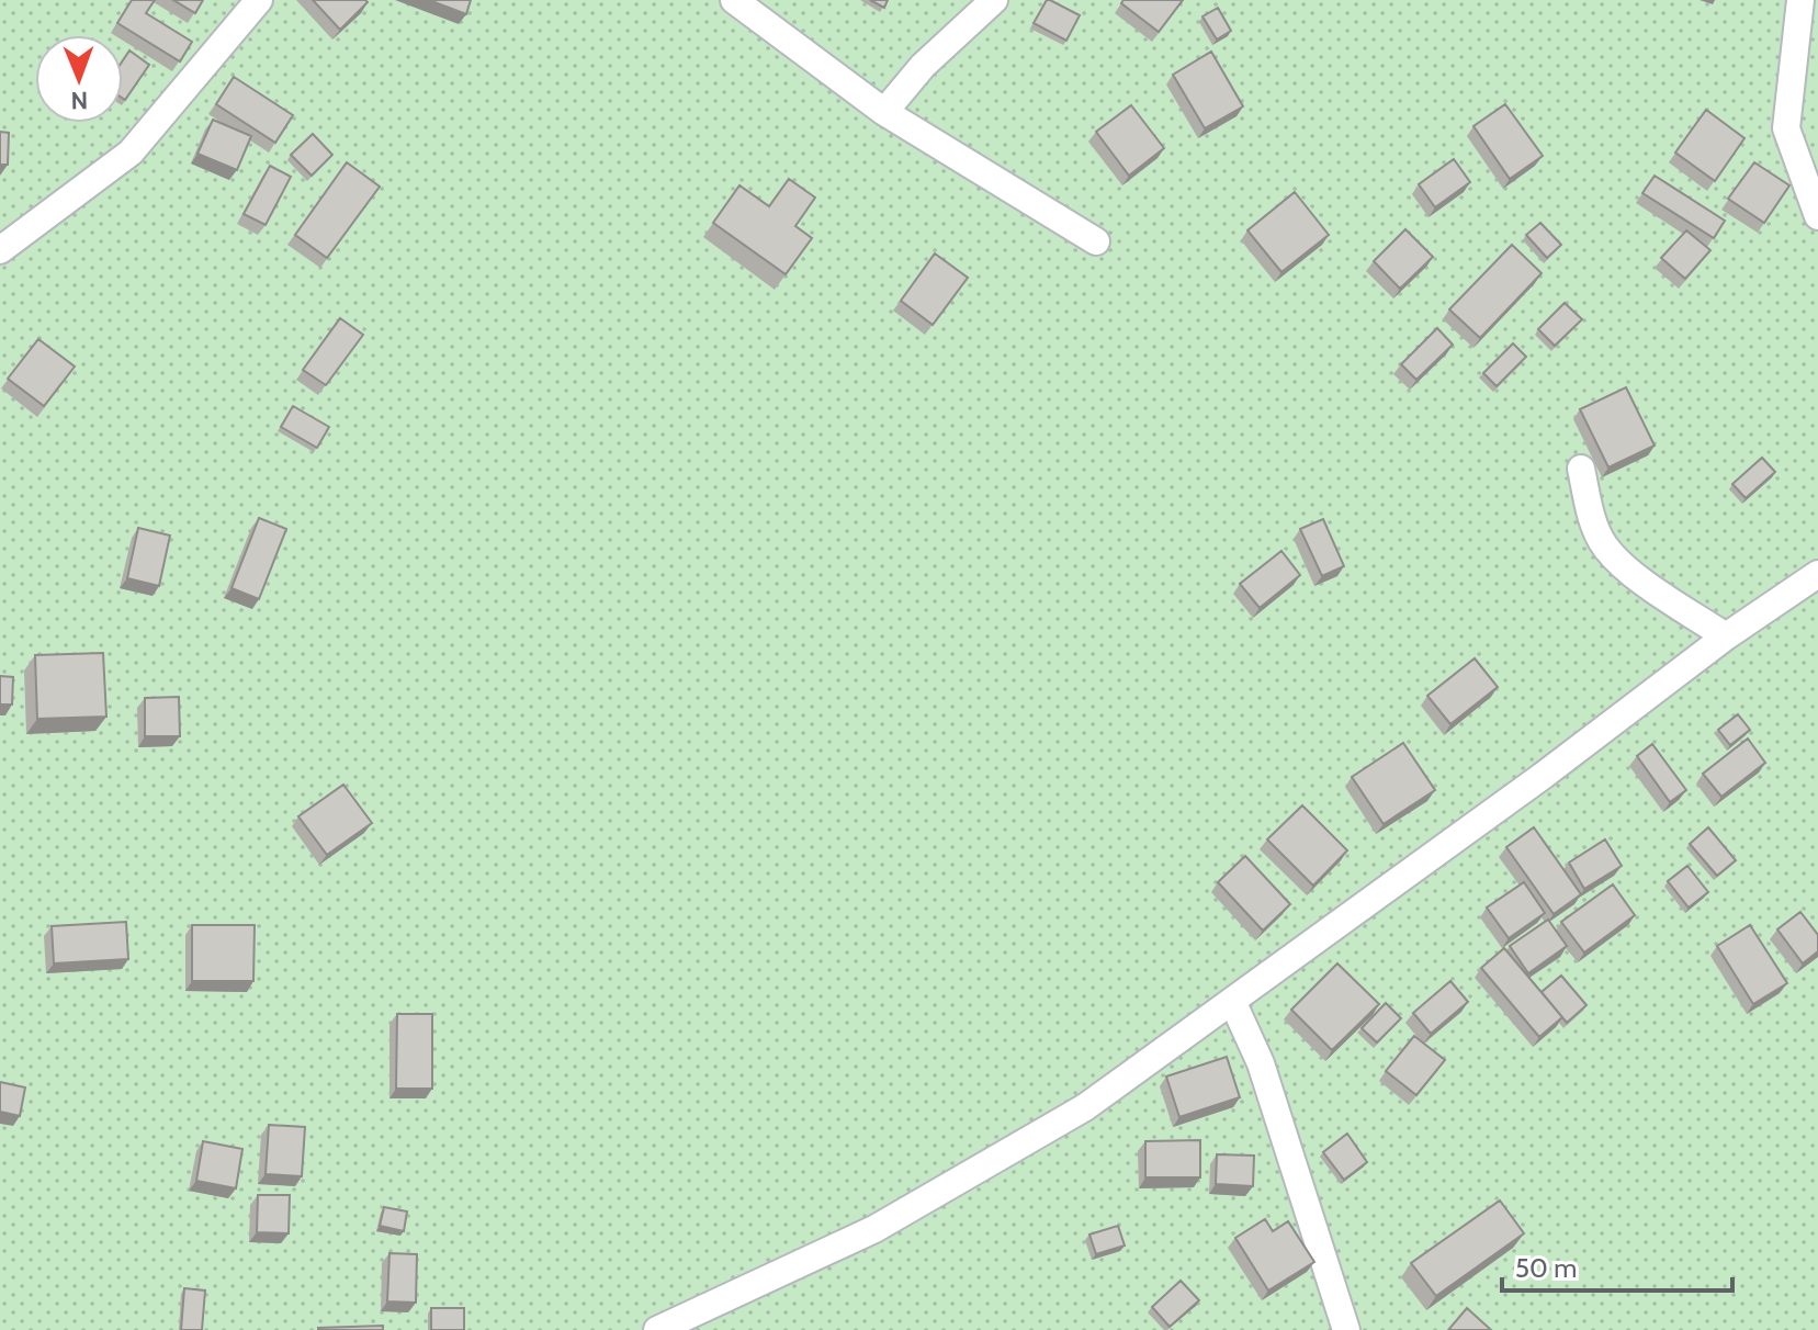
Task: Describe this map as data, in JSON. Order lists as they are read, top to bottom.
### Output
{
  "scale_bar": "50 m",
  "north": "bottom"
}
